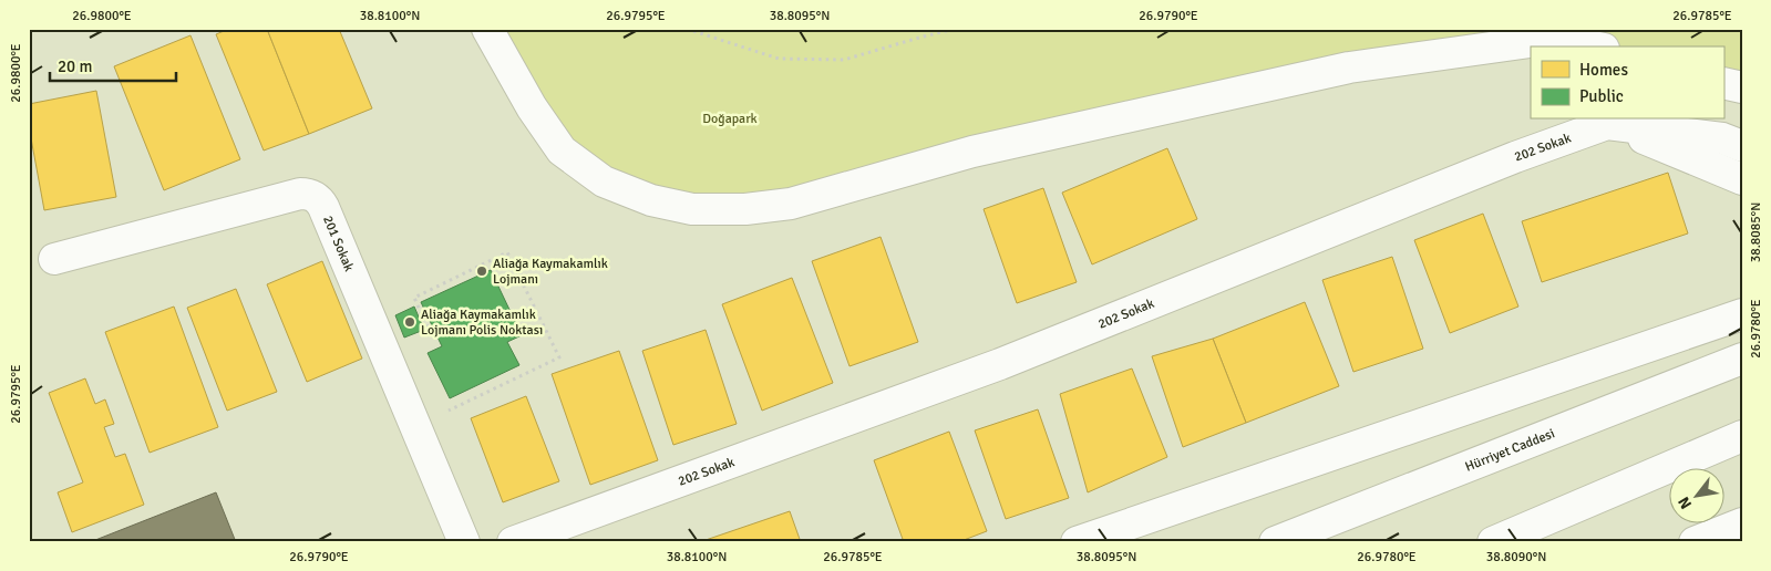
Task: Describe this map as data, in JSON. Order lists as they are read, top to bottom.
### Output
{
  "streets": {
    "main road": ["202 Sokak", "201 Sokak", "Hürriyet Caddesi"]
  },
  "parks": ["Doğapark"],
  "places": ["Aliağa Kaymakamlık Lojmanı", "Aliağa Kaymakamlık Lojmanı Polis Noktası"],
  "legend": ["Homes", "Public"],
  "scale_bar": "20 m",
  "north": "bottom left",
  "coordinates": [
    "26.9800°E",
    "38.8100°N",
    "26.9795°E",
    "38.8095°N",
    "26.9790°E",
    "26.9785°E",
    "38.8085°N",
    "26.9780°E",
    "38.8090°N"
  ]
}
